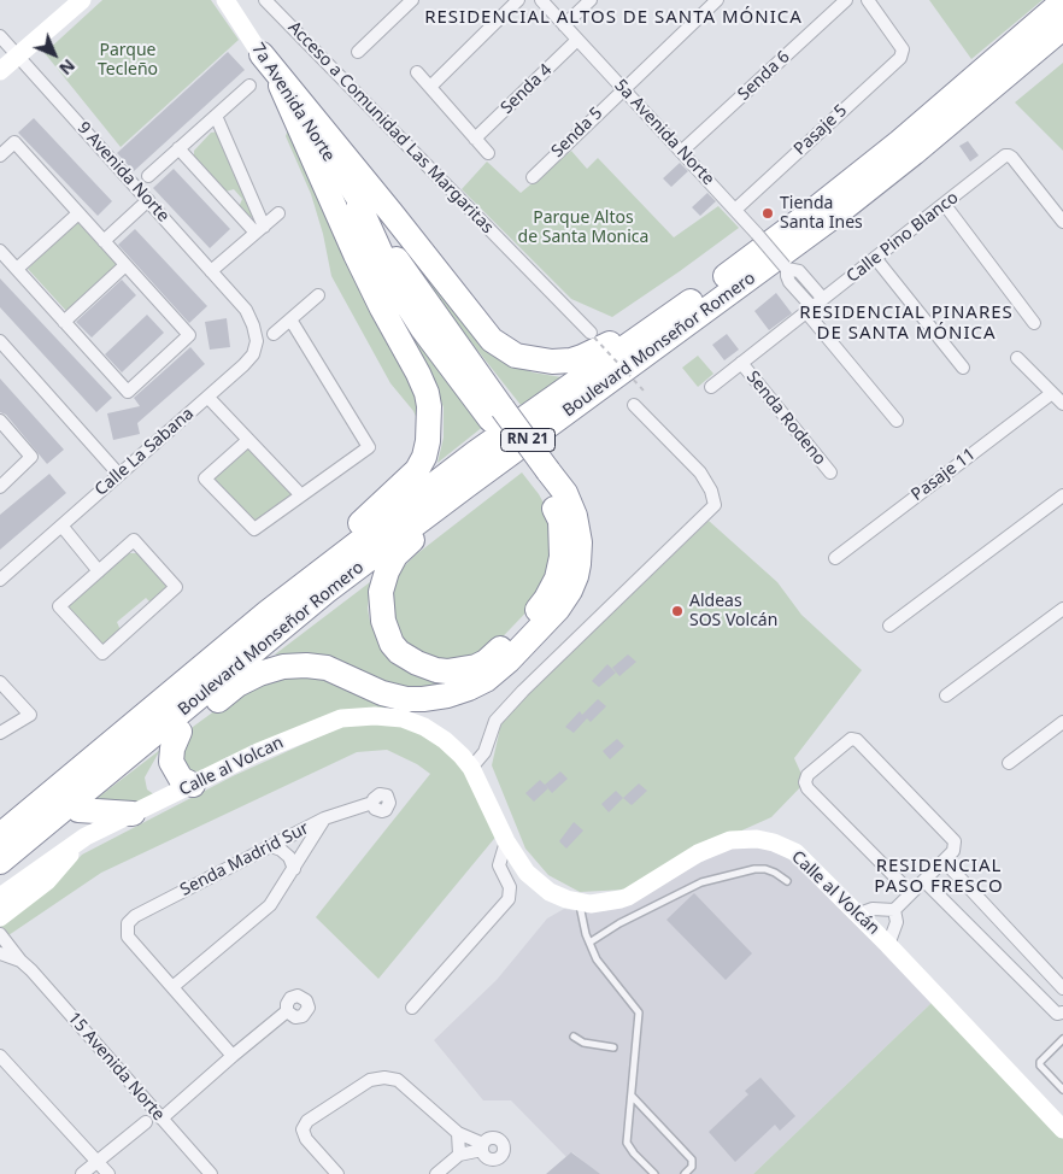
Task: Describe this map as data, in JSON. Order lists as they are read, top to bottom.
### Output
{
  "streets": {
    "highway": ["Boulevard Monseñor Romero", "RN 21"],
    "street": [
      "Senda 6",
      "Senda 4",
      "7a Avenida Norte",
      "Acceso a Comunidad Las Margaritas",
      "Pasaje 5",
      "Senda 5",
      "5a Avenida Norte",
      "9 Avenida Norte",
      "Calle Pino Blanco",
      "Senda Rodeno",
      "Calle La Sabana",
      "Pasaje 11",
      "Calle al Volcan",
      "Senda Madrid Sur",
      "Calle al Volcán",
      "15 Avenida Norte"
    ]
  },
  "crossings": [
    ["Senda 6", "5a Avenida Norte"],
    ["Senda 4", "5a Avenida Norte"],
    ["Pasaje 5", "5a Avenida Norte"],
    ["Senda 5", "5a Avenida Norte"],
    ["5a Avenida Norte", "Calle Pino Blanco"],
    ["9 Avenida Norte", "Calle La Sabana"],
    ["Calle Pino Blanco", "Senda Rodeno"],
    ["Calle al Volcan", "Calle al Volcán"]
  ],
  "districts": ["RESIDENCIAL ALTOS DE SANTA MÓNICA", "RESIDENCIAL PINARES DE SANTA MÓNICA", "RESIDENCIAL PASO FRESCO"],
  "parks": ["Parque Tecleño", "Parque Altos de Santa Monica"],
  "places": ["Tienda Santa Ines", "Aldeas SOS Volcán"],
  "north": "bottom right"
}
